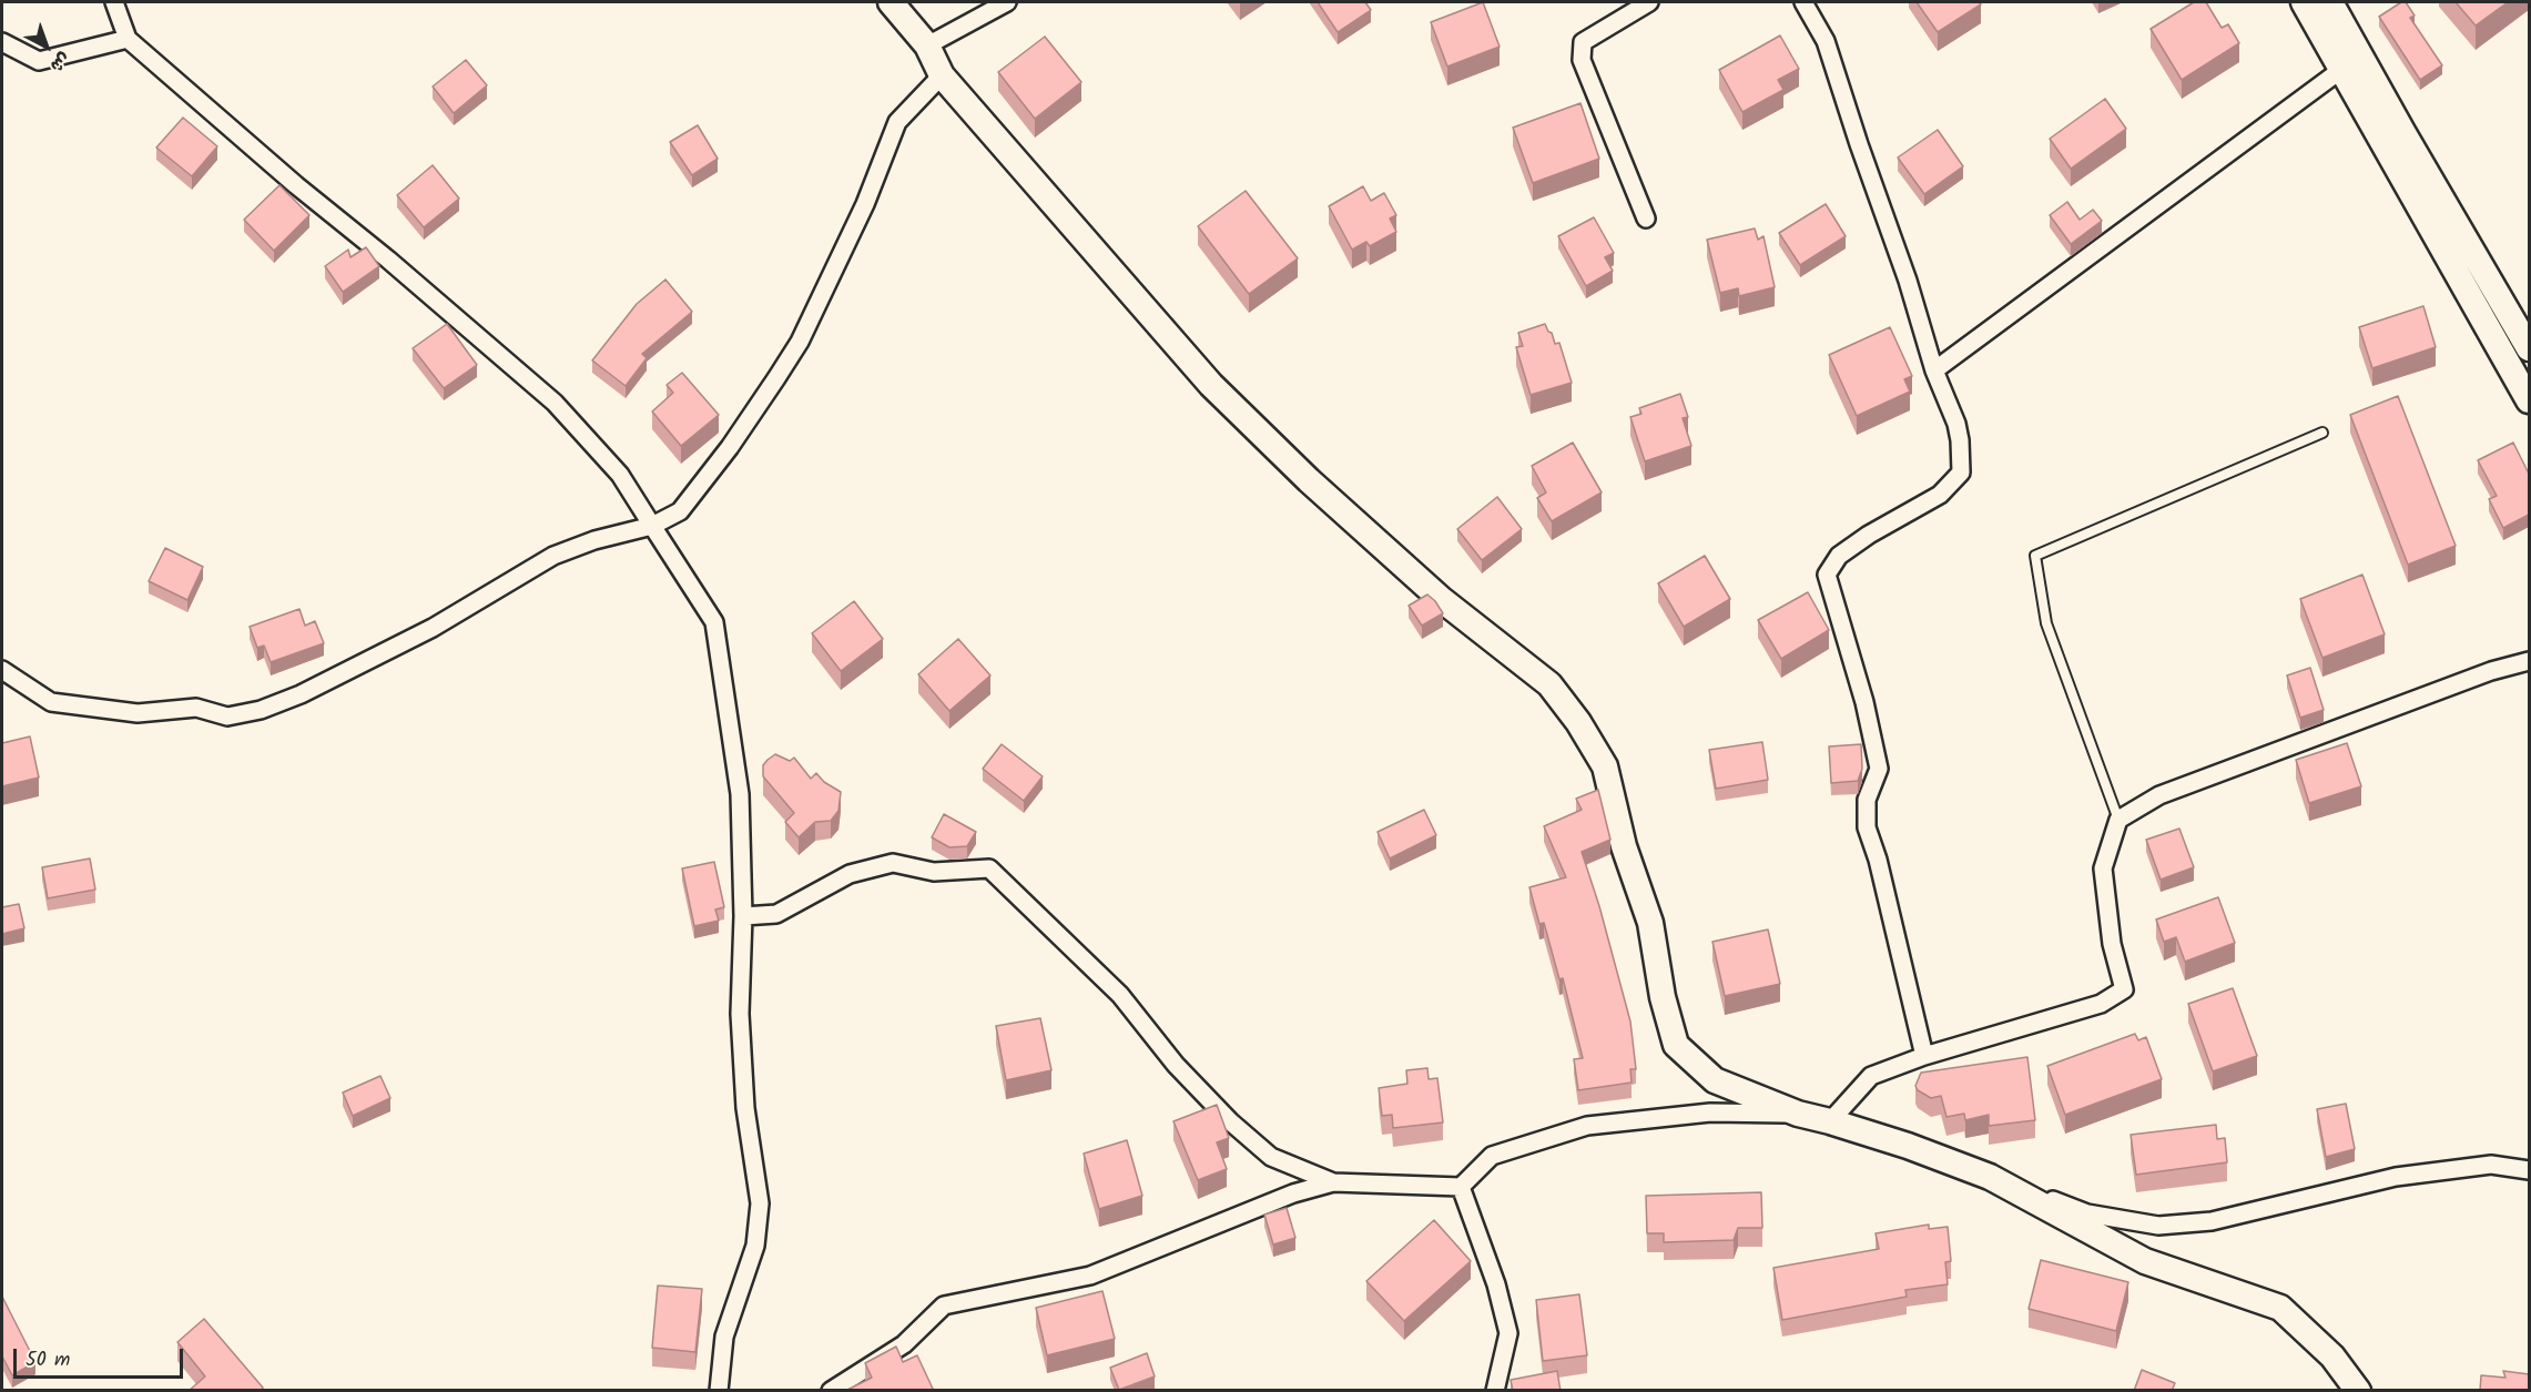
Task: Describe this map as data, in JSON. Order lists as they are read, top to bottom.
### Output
{
  "scale_bar": "50 m",
  "north": "bottom right"
}
